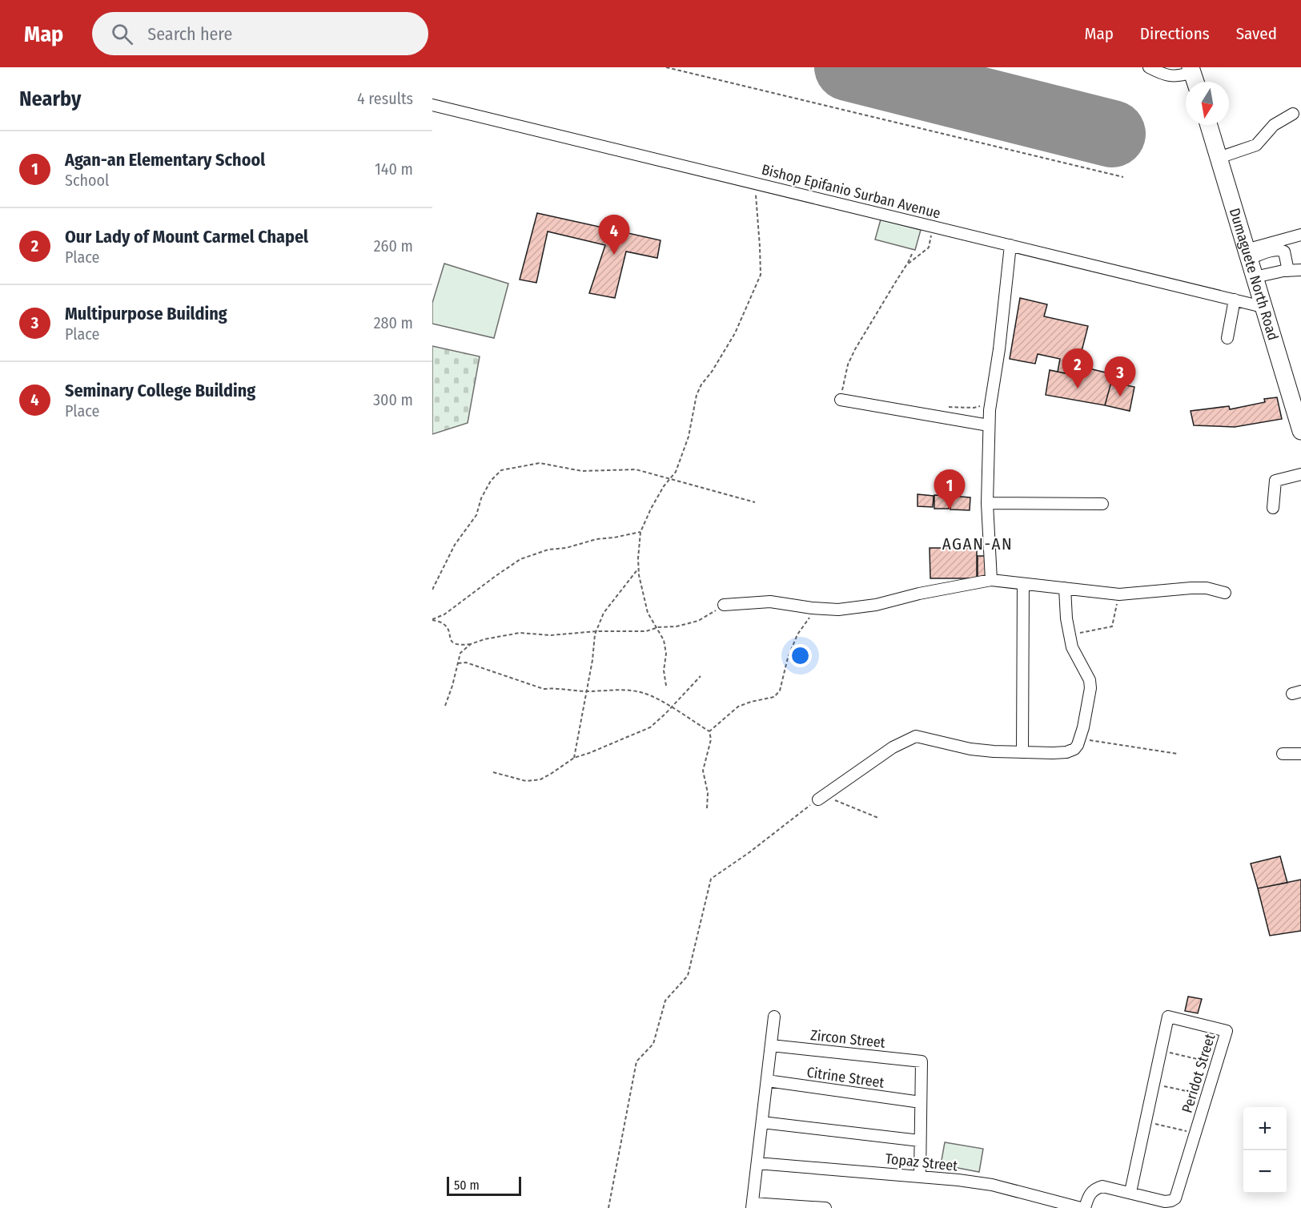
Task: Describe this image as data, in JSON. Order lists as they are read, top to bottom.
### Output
{
  "streets": {
    "highway": ["Dumaguete North Road"],
    "street": [
      "Bishop Epifanio Surban Avenue",
      "Zircon Street",
      "Peridot Street",
      "Citrine Street",
      "Topaz Street"
    ]
  },
  "crossings": [
    ["Bishop Epifanio Surban Avenue", "Dumaguete North Road"],
    ["Zircon Street", "Citrine Street"]
  ],
  "districts": ["AGAN-AN"],
  "scale_bar": "50 m",
  "north": "bottom",
  "page": {
    "header": "Map",
    "search": "Search here",
    "nav": ["Map", "Directions", "Saved"],
    "heading": ["Nearby", "4 results"],
    "list": [
      {
        "mark": "1",
        "name": "Agan-an Elementary School",
        "note": "School",
        "value": "140 m"
      },
      {
        "mark": "2",
        "name": "Our Lady of Mount Carmel Chapel",
        "note": "Place",
        "value": "260 m"
      },
      {
        "mark": "3",
        "name": "Multipurpose Building",
        "note": "Place",
        "value": "280 m"
      },
      {
        "mark": "4",
        "name": "Seminary College Building",
        "note": "Place",
        "value": "300 m"
      }
    ],
    "pins": [
      "4",
      "2",
      "3",
      "1"
    ],
    "map_buttons": ["+", "−"],
    "scale": "50 m"
  }
}
